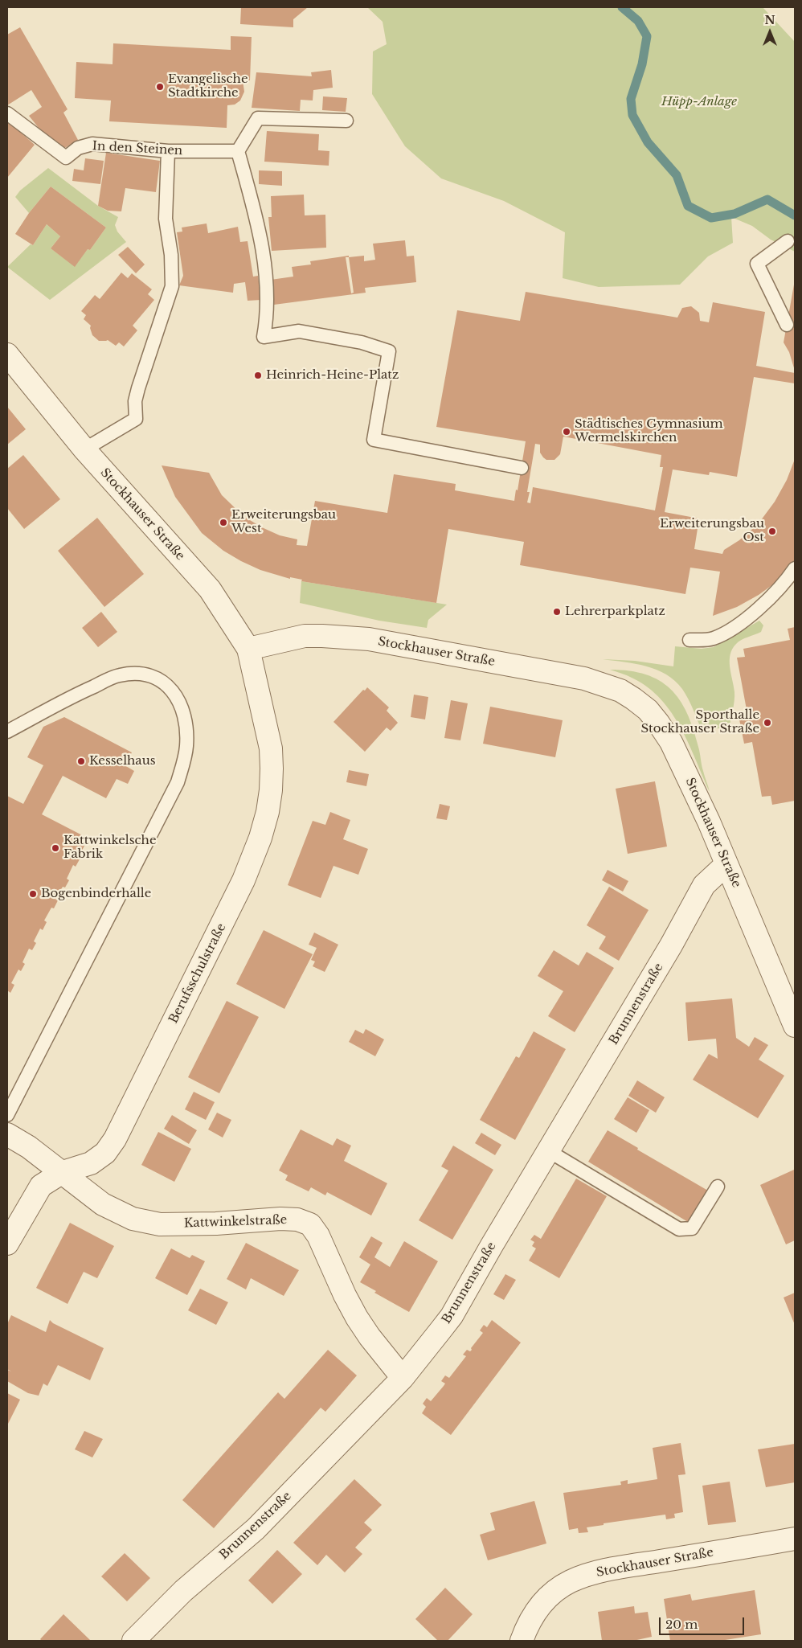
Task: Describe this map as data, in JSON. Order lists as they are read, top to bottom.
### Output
{
  "streets": {
    "street": [
      "Stockhauser Straße",
      "Berufsschulstraße",
      "Brunnenstraße",
      "Kattwinkelstraße"
    ],
    "lane": ["In den Steinen"]
  },
  "crossings": [
    ["Stockhauser Straße", "Berufsschulstraße"],
    ["Stockhauser Straße", "Brunnenstraße"],
    ["Berufsschulstraße", "Kattwinkelstraße"],
    ["Brunnenstraße", "Kattwinkelstraße"]
  ],
  "parks": ["Hüpp-Anlage"],
  "places": [
    "Evangelische Stadtkirche",
    "Heinrich-Heine-Platz",
    "Städtisches Gymnasium Wermelskirchen",
    "Erweiterungsbau West",
    "Erweiterungsbau Ost",
    "Lehrerparkplatz",
    "Sporthalle Stockhauser Straße",
    "Kesselhaus",
    "Kattwinkelsche Fabrik",
    "Bogenbinderhalle"
  ],
  "scale_bar": "20 m",
  "north": "top"
}
